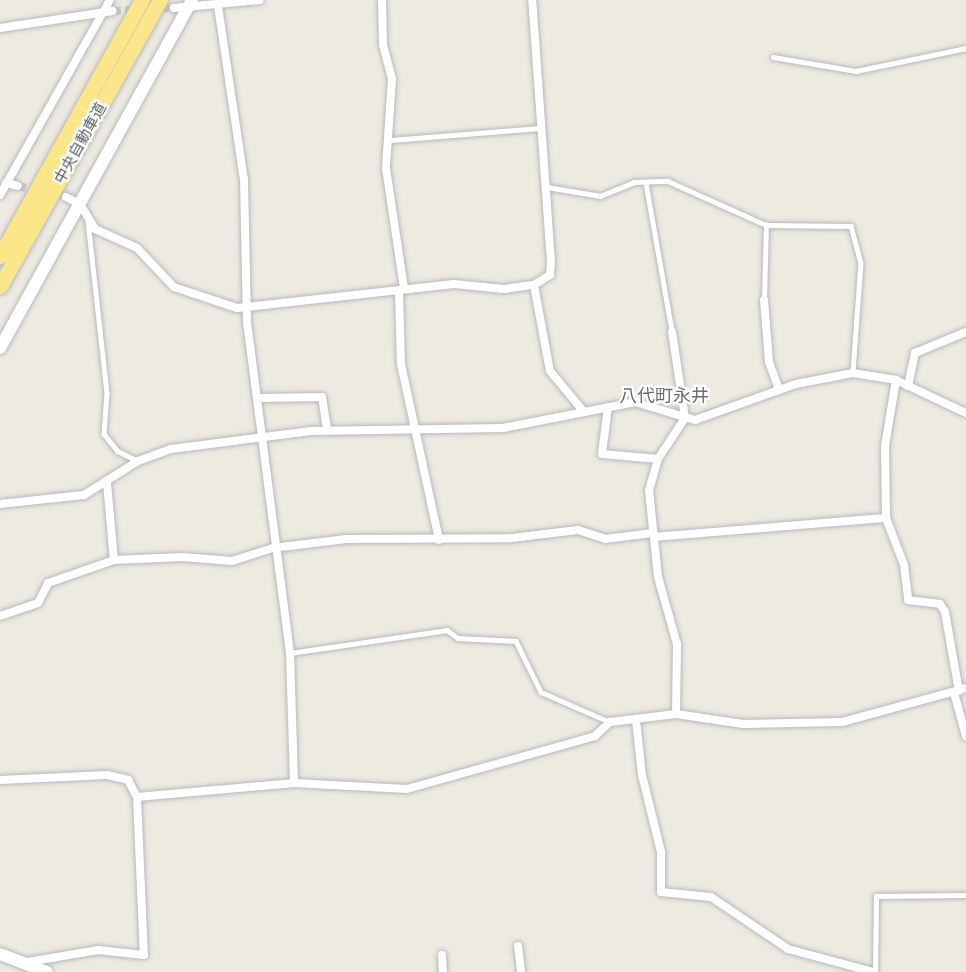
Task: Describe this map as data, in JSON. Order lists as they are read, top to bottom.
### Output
{
  "streets": {
    "highway": ["中央自動車道"]
  },
  "districts": ["八代町永井"]
}
